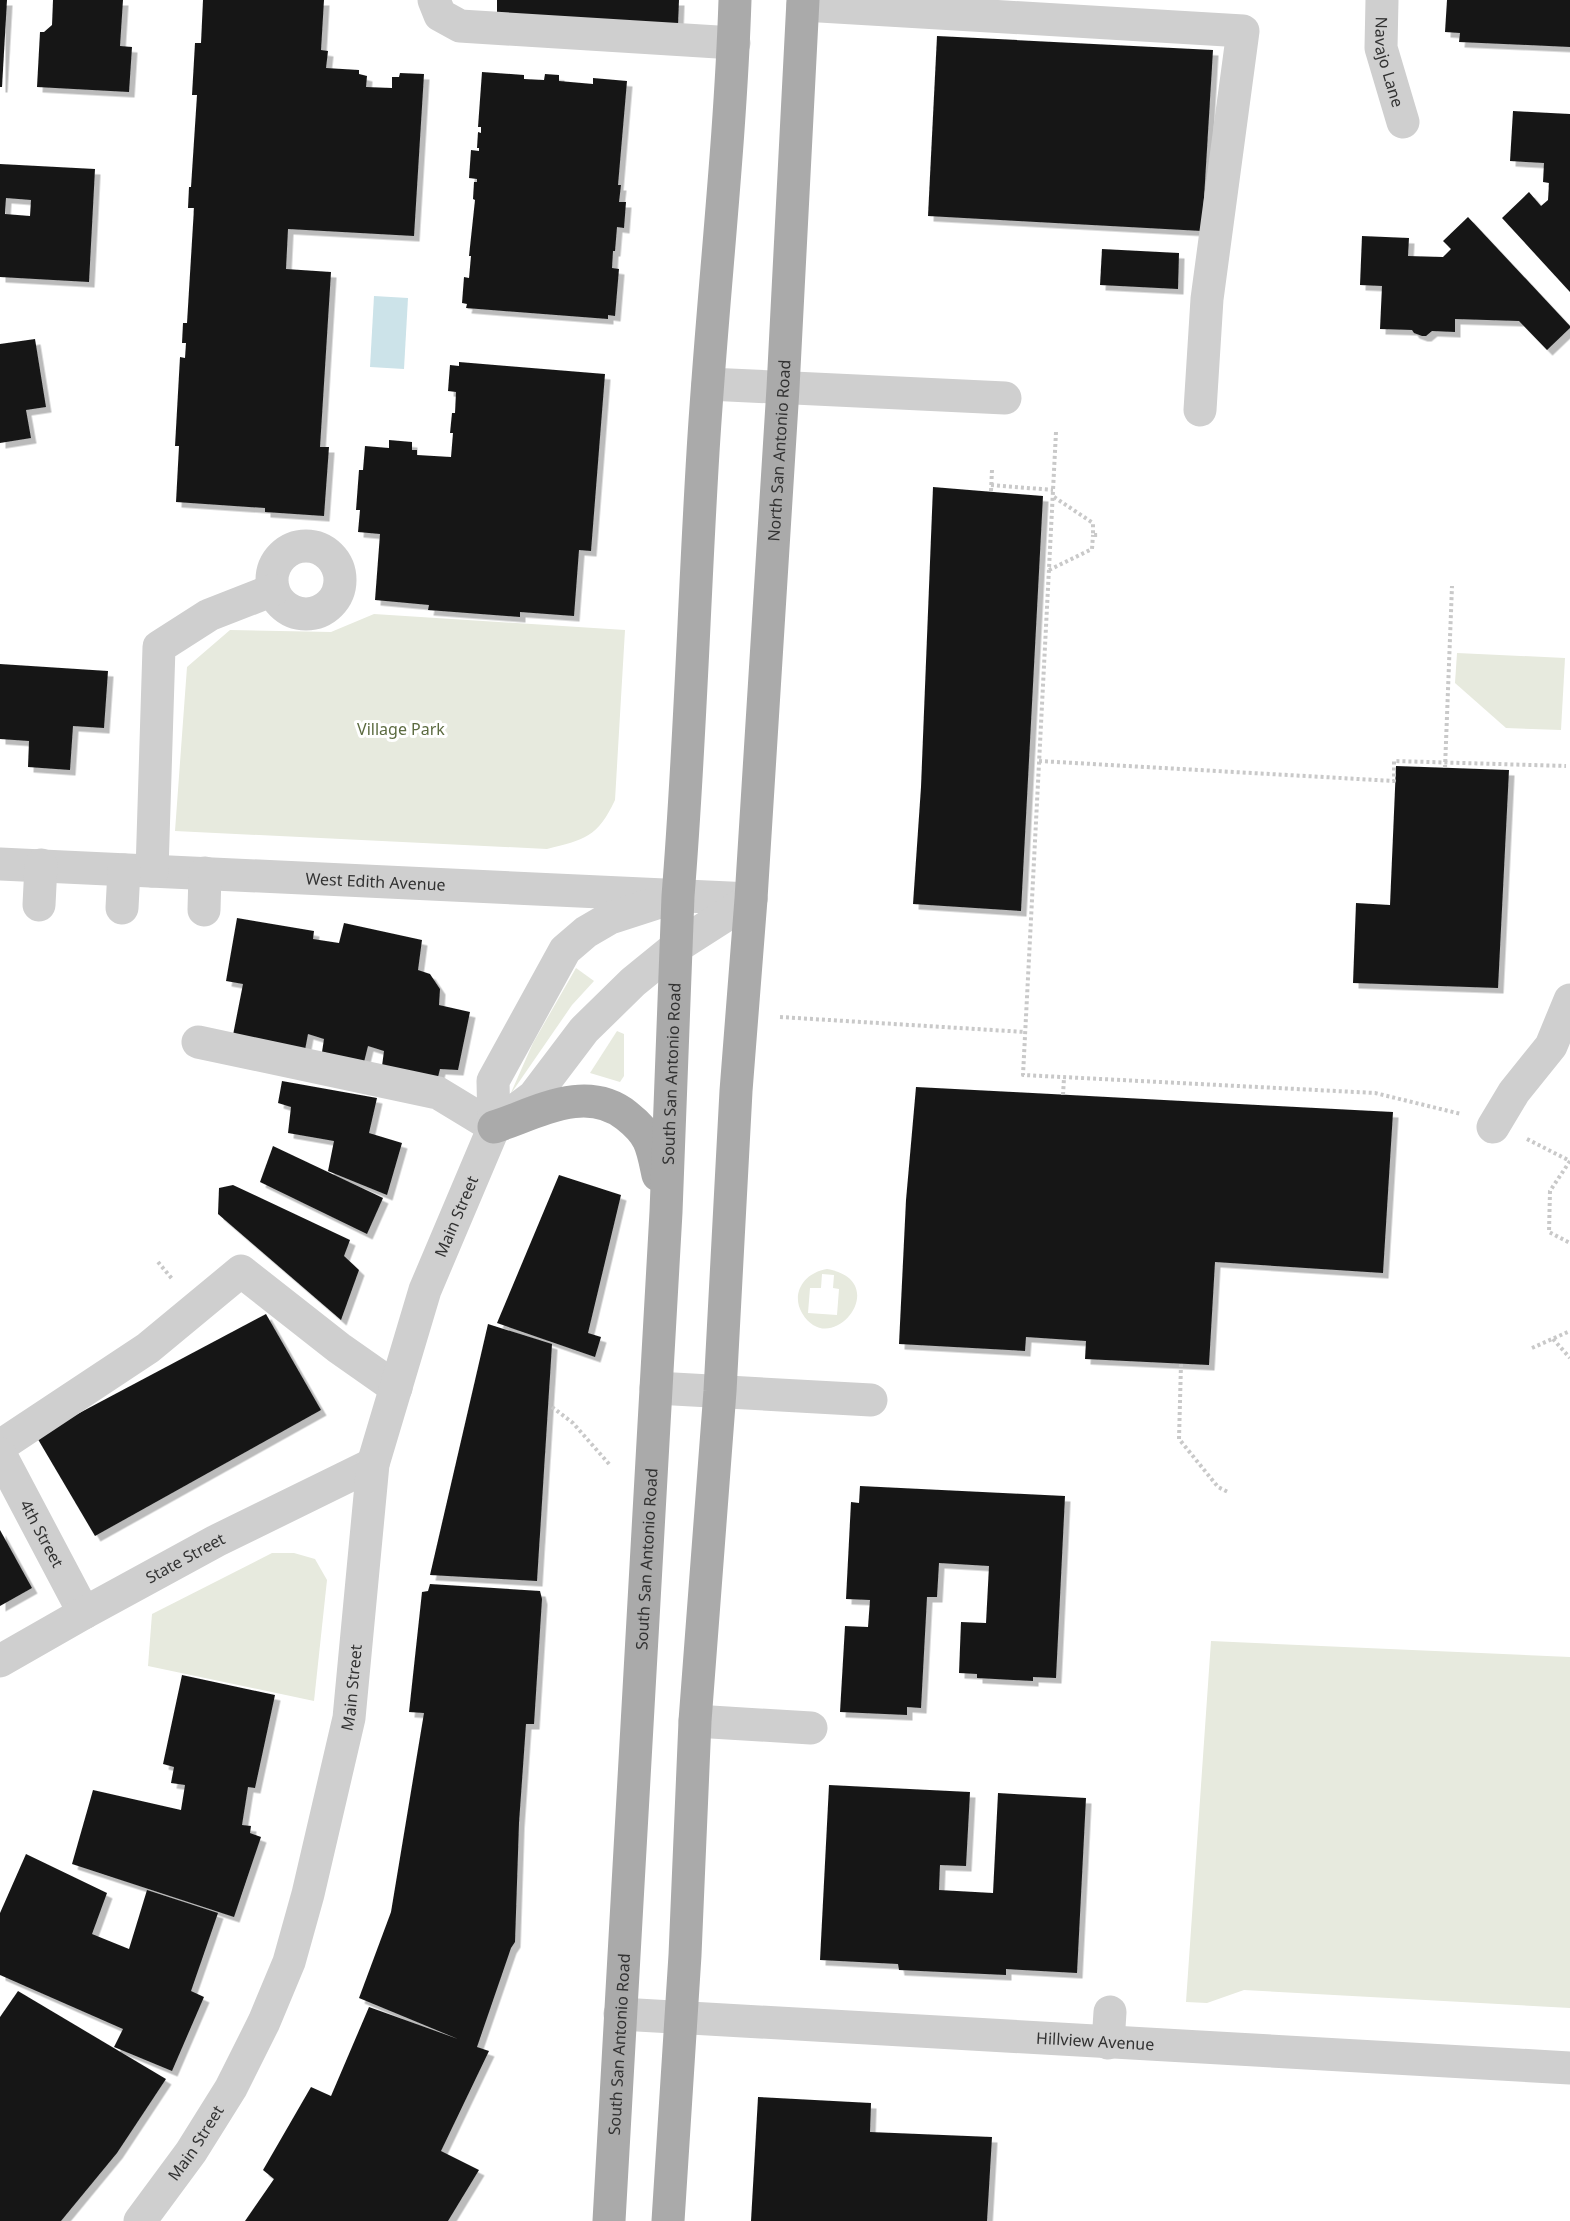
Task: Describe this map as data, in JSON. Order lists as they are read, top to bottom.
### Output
{
  "streets": {
    "main road": ["North San Antonio Road", "South San Antonio Road"],
    "street": [
      "Navajo Lane",
      "West Edith Avenue",
      "Main Street",
      "4th Street",
      "State Street",
      "Hillview Avenue"
    ]
  },
  "crossings": [
    ["North San Antonio Road", "West Edith Avenue"],
    ["North San Antonio Road", "Main Street"],
    ["West Edith Avenue", "South San Antonio Road"],
    ["West Edith Avenue", "Main Street"],
    ["South San Antonio Road", "Main Street"],
    ["South San Antonio Road", "Hillview Avenue"],
    ["Main Street", "State Street"],
    ["4th Street", "State Street"]
  ],
  "parks": ["Village Park"]
}
